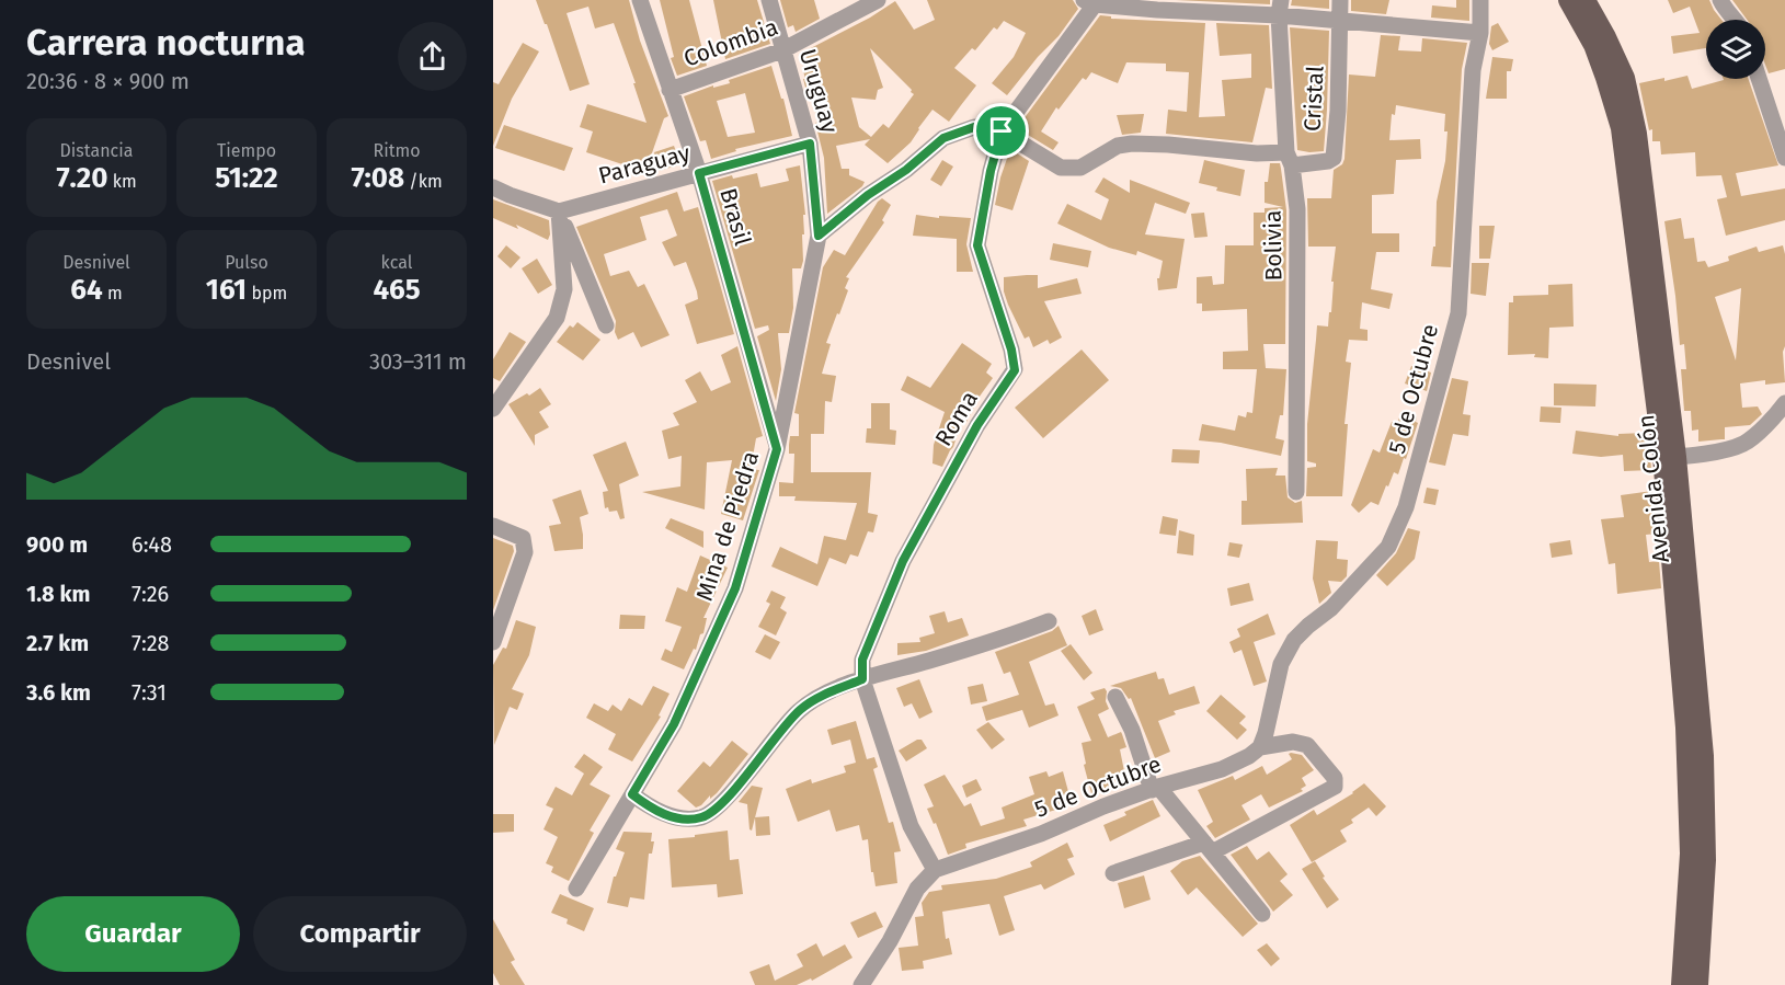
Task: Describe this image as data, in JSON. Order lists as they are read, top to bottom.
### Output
{
  "streets": {
    "main road": ["Avenida Colón"],
    "street": [
      "Colombia",
      "Uruguay",
      "Cristal",
      "Paraguay",
      "Brasil",
      "Bolivia",
      "5 de Octubre",
      "Roma",
      "Mina de Piedra"
    ]
  },
  "crossings": [
    ["Colombia", "Uruguay"],
    ["Colombia", "Brasil"],
    ["Uruguay", "Paraguay"],
    ["Uruguay", "Mina de Piedra"],
    ["Cristal", "Bolivia"],
    ["Paraguay", "Brasil"],
    ["Brasil", "Mina de Piedra"],
    ["5 de Octubre", "Roma"]
  ],
  "page": {
    "heading": ["Carrera nocturna", "20:36 · 8 × 900 m"],
    "stats": [
      ["Distancia", "7.20 km"],
      ["Tiempo", "51:22"],
      ["Ritmo", "7:08 /km"],
      ["Desnivel", "64 m"],
      ["Pulso", "161 bpm"],
      ["kcal", "465"]
    ],
    "chart": ["Desnivel", "303–311 m"],
    "list": [
      {
        "name": "900 m",
        "note": "6:48"
      },
      {
        "name": "1.8 km",
        "note": "7:26"
      },
      {
        "name": "2.7 km",
        "note": "7:28"
      },
      {
        "name": "3.6 km",
        "note": "7:31"
      }
    ],
    "buttons": ["Guardar", "Compartir"]
  }
}
